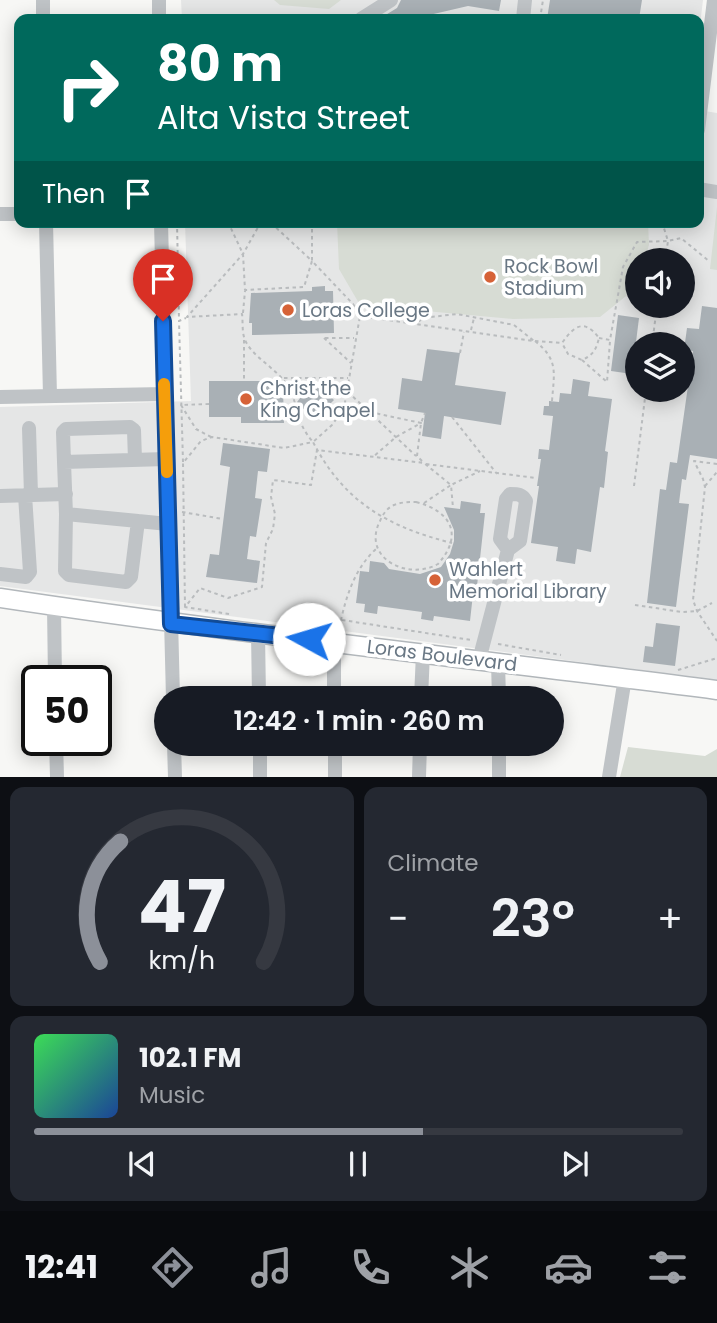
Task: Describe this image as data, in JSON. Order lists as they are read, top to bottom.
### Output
{
  "streets": {
    "main road": ["Loras Boulevard"]
  },
  "places": [
    "Rock Bowl Stadium",
    "Loras College",
    "Christ the King Chapel",
    "Wahlert Memorial Library"
  ],
  "page": {
    "turn": ["80 m", "Alta Vista Street"],
    "then": "Then",
    "limit": "50",
    "trip": "12:42 · 1 min · 260 m",
    "tile": "Climate",
    "heat": ["−", "23°", "+"],
    "song": ["102.1 FM", "Music"],
    "tabs": "12:41",
    "gauge": ["47", "km/h"]
  }
}
